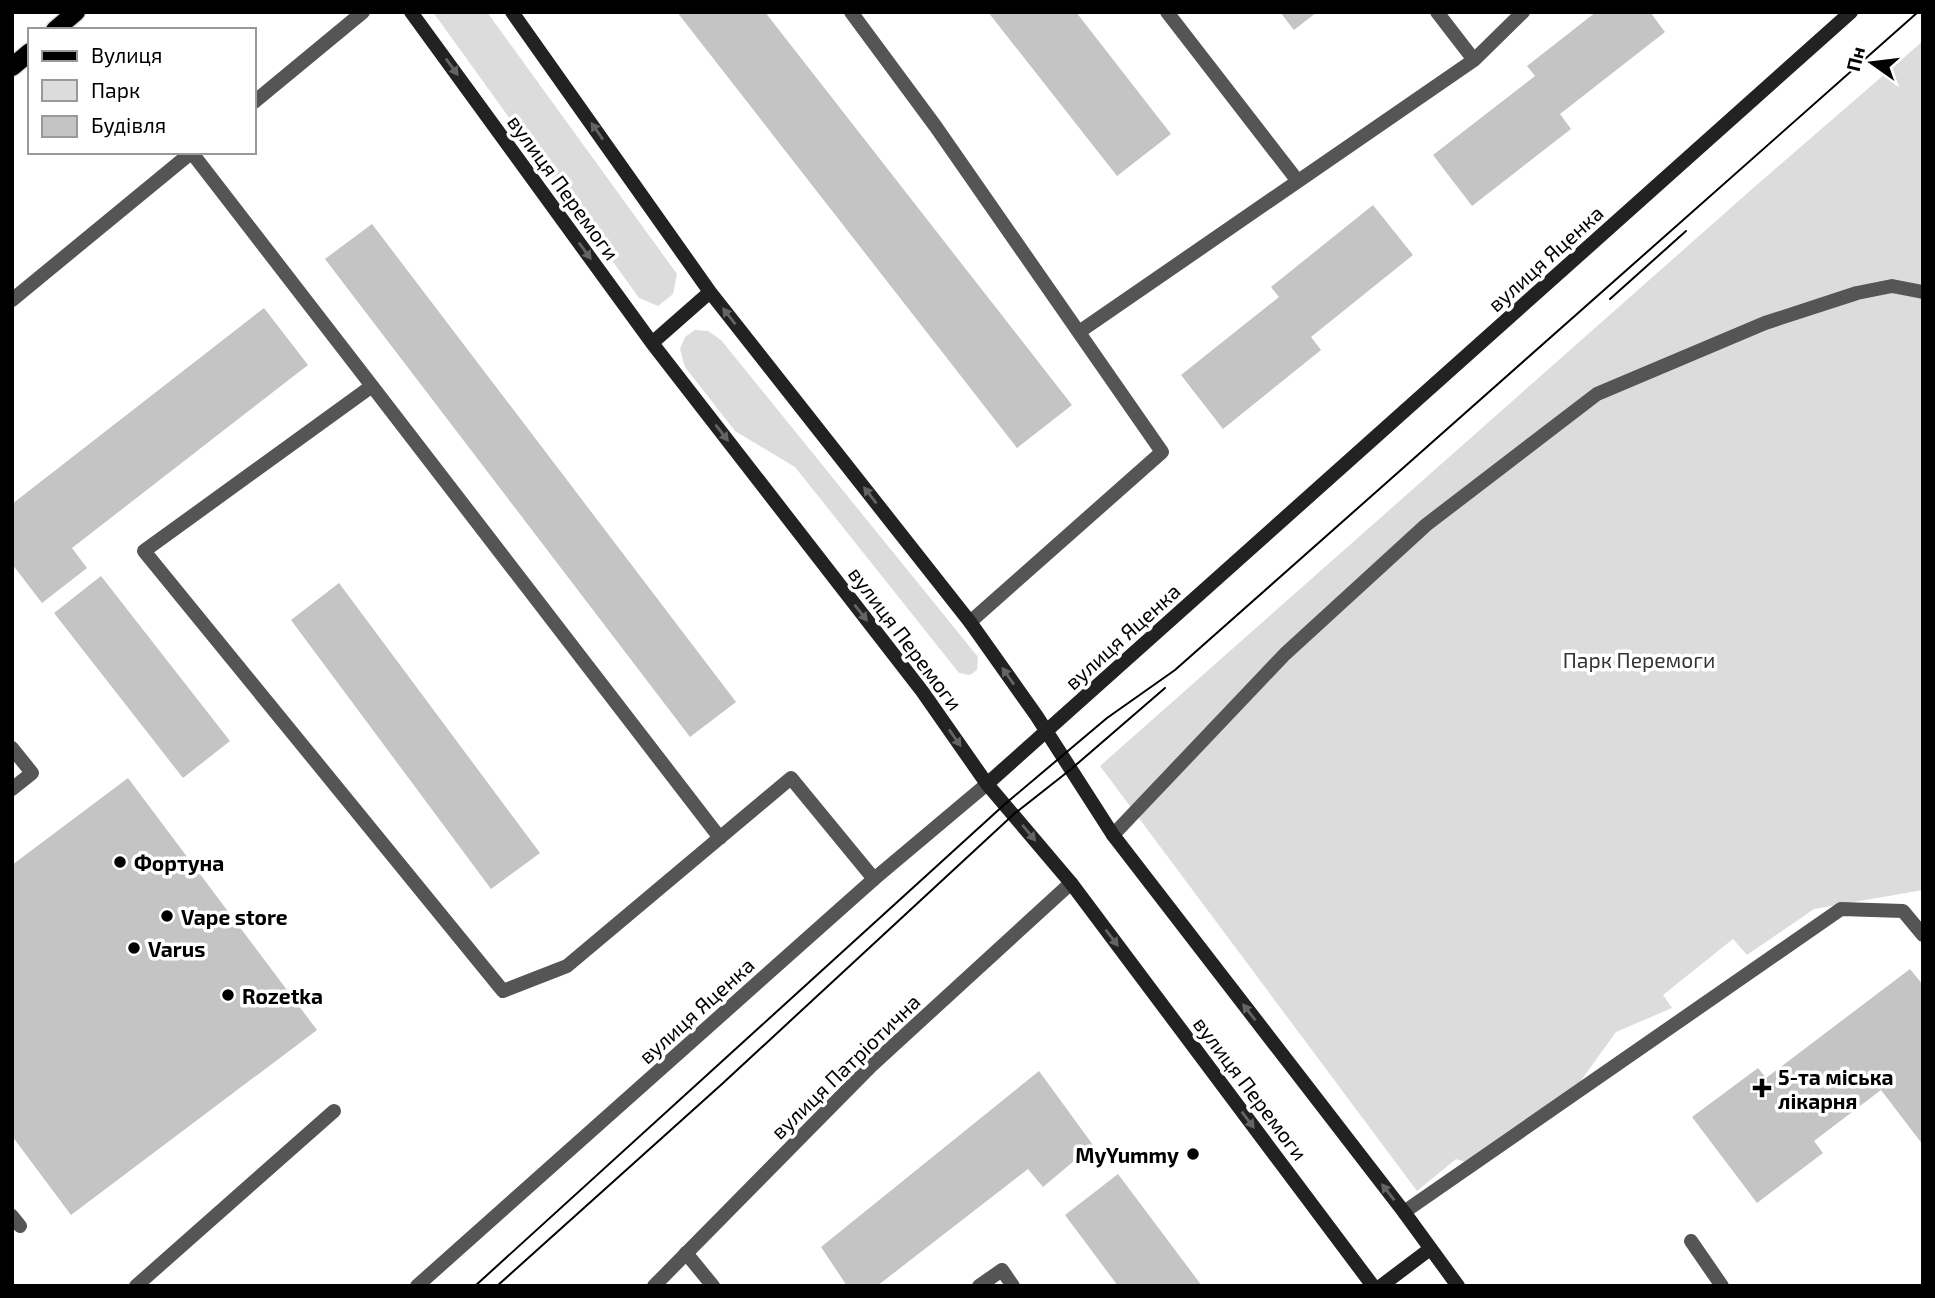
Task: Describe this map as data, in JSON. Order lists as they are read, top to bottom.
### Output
{
  "streets": {
    "main road": ["вулиця Перемоги", "вулиця Яценка"],
    "street": ["вулиця Патріотична"]
  },
  "crossings": [
    ["вулиця Перемоги", "вулиця Яценка"],
    ["вулиця Перемоги", "вулиця Патріотична"]
  ],
  "parks": ["Парк Перемоги"],
  "places": {
    "other": [
      "Фортуна",
      "Vape store",
      "Varus",
      "Rozetka",
      "MyYummy"
    ],
    "health": ["5-та міська лікарня"]
  },
  "legend": ["Вулиця", "Парк", "Будівля"],
  "north": "left"
}
